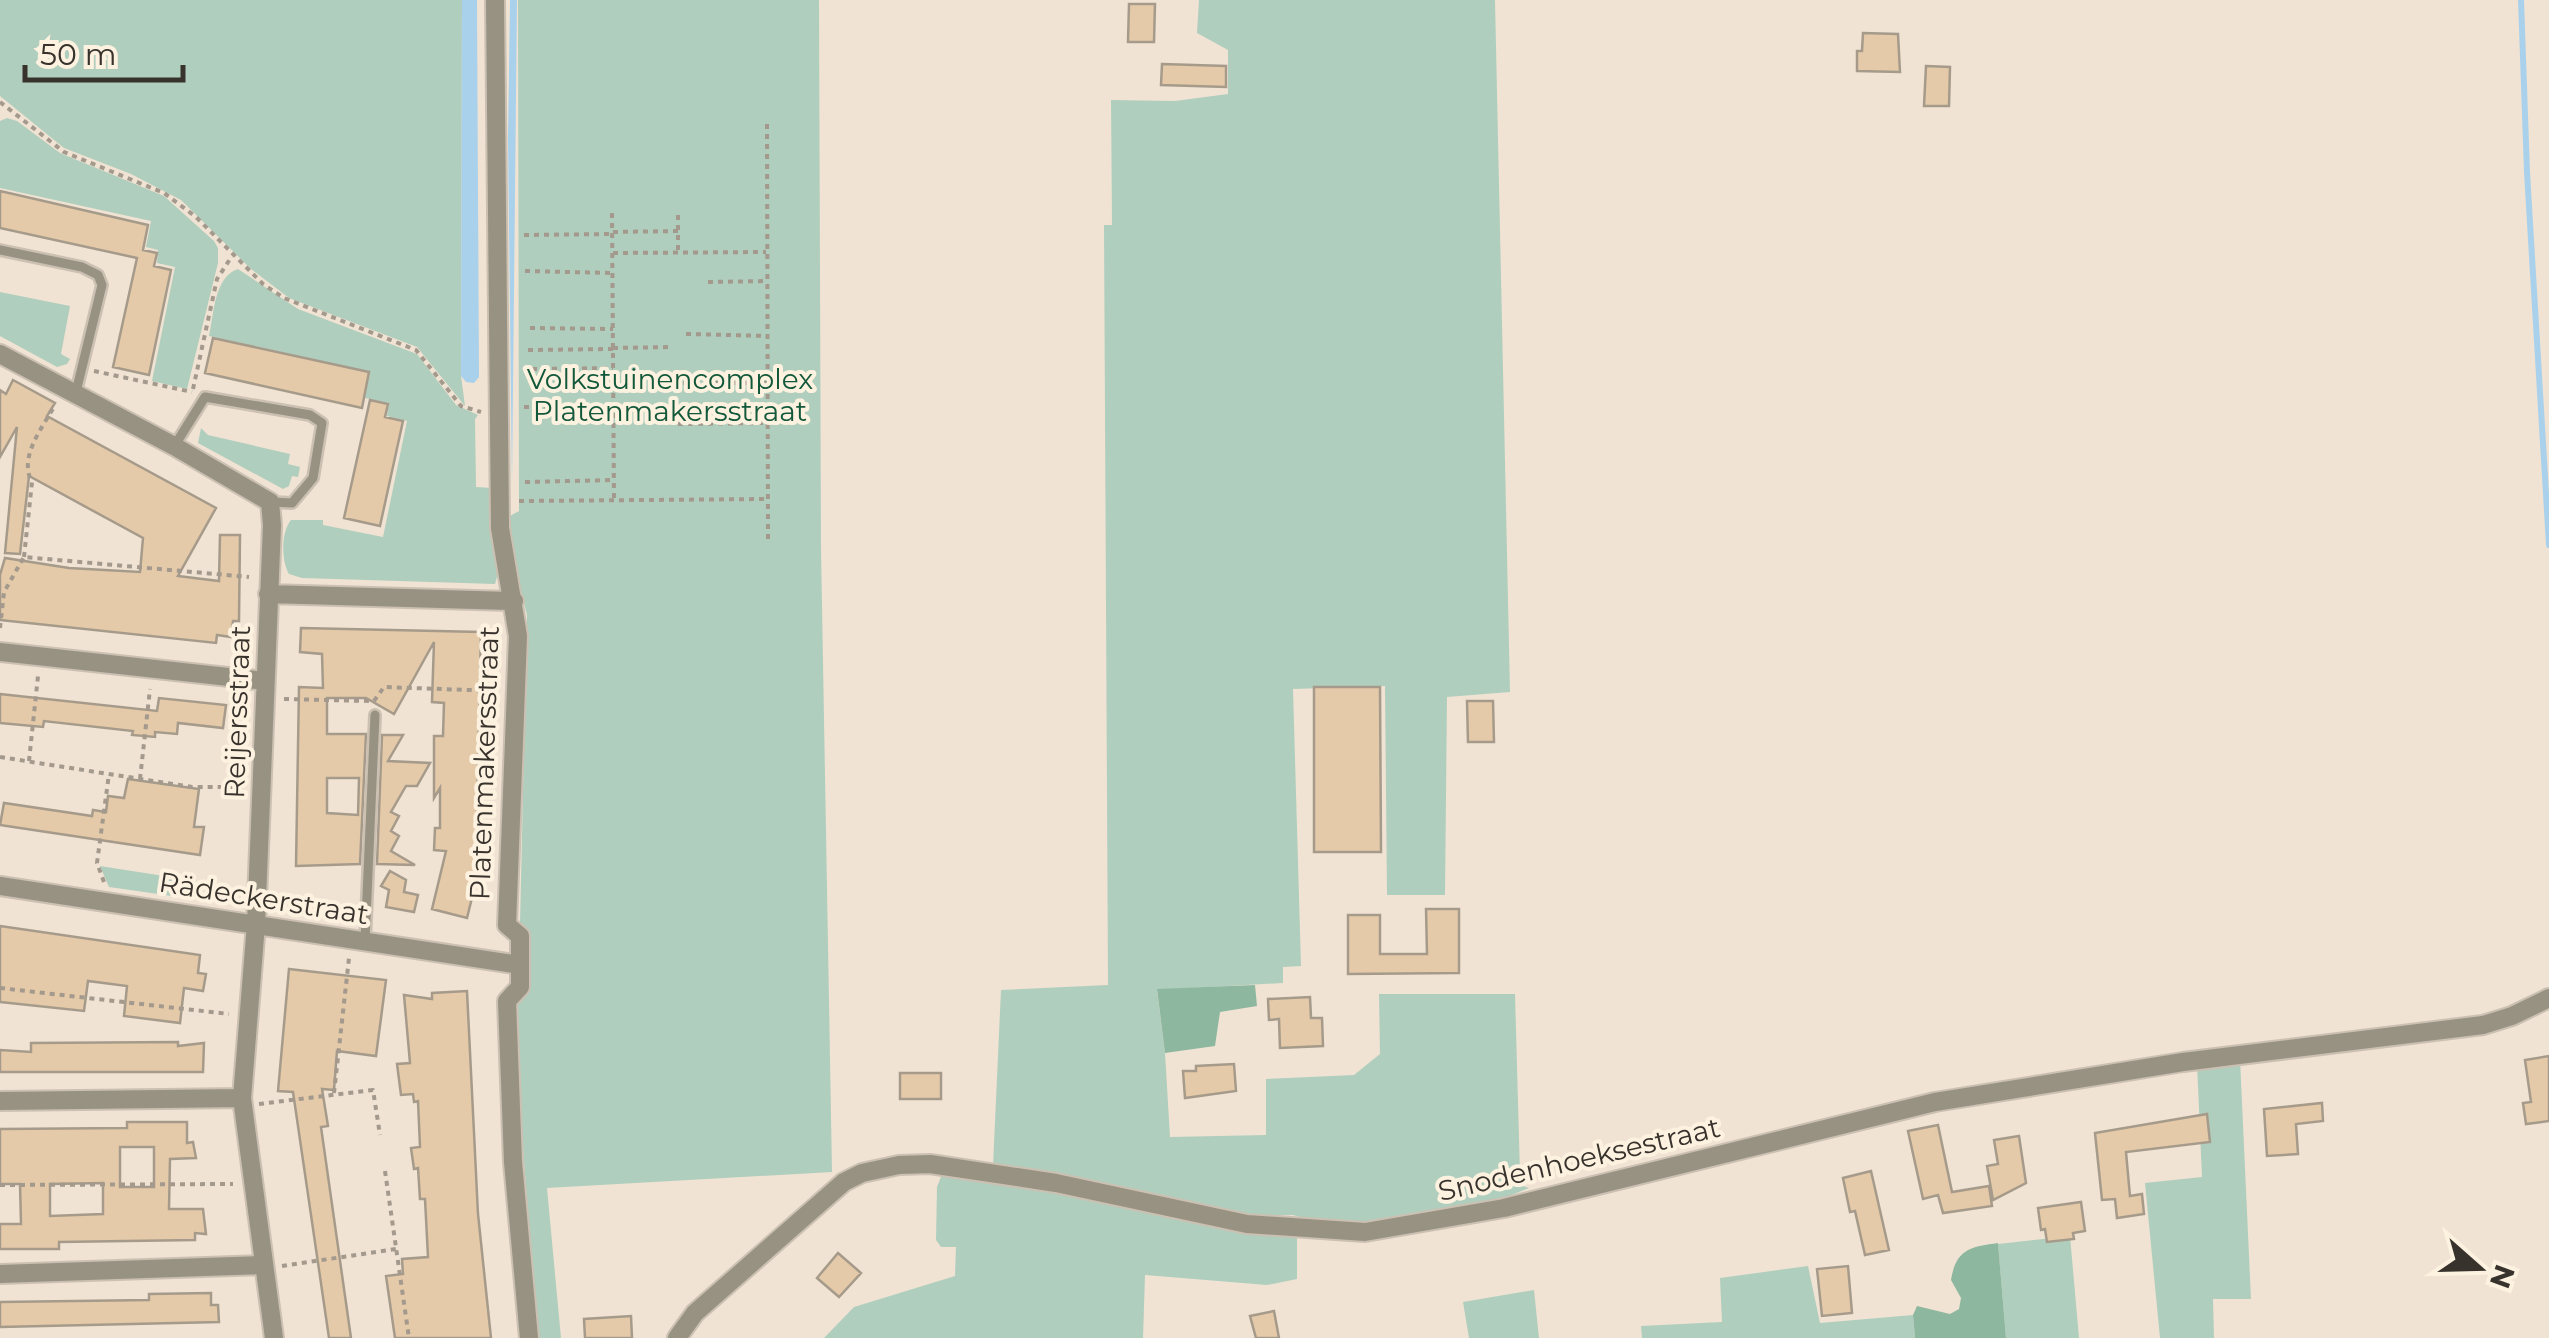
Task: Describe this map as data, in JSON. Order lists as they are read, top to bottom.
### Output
{
  "streets": {
    "street": [
      "Reijersstraat",
      "Platenmakersstraat",
      "Rädeckerstraat",
      "Snodenhoeksestraat"
    ]
  },
  "crossings": [
    ["Reijersstraat", "Rädeckerstraat"],
    ["Platenmakersstraat", "Rädeckerstraat"]
  ],
  "parks": ["Volkstuinencomplex Platenmakersstraat"],
  "scale_bar": "50 m",
  "north": "right"
}
